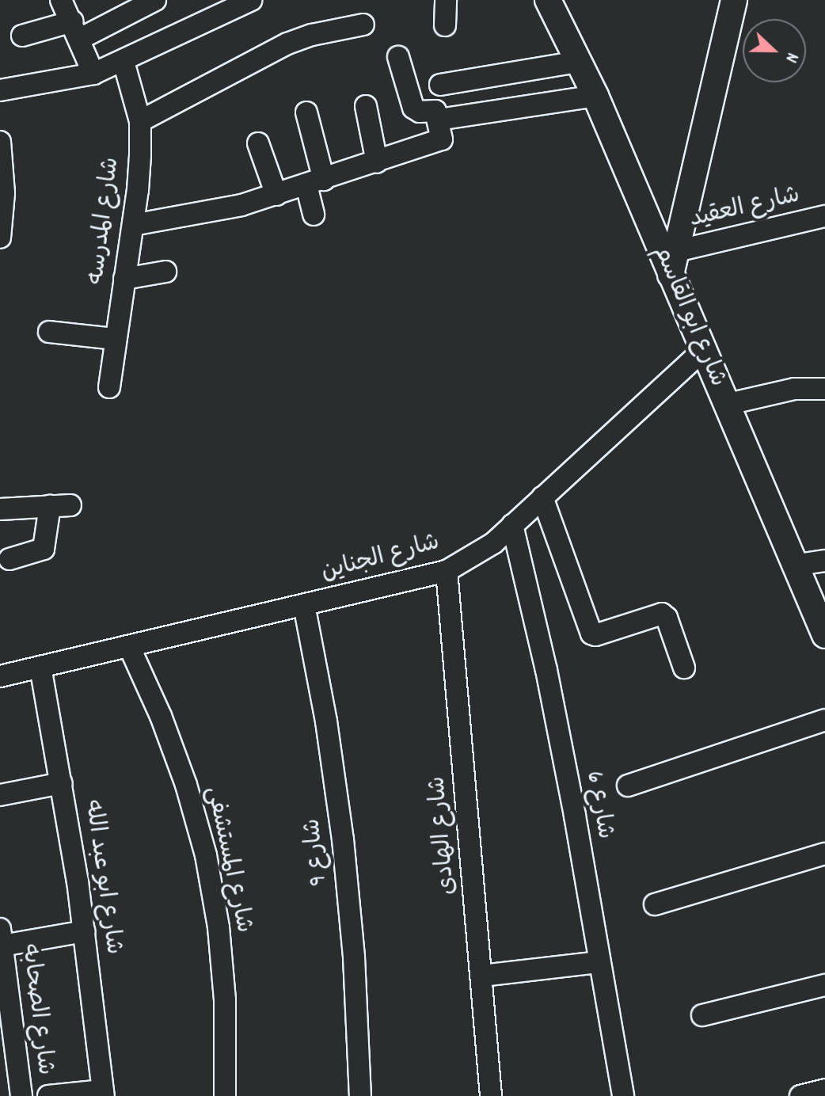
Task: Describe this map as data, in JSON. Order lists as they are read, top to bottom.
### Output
{
  "streets": {
    "street": [
      "شارع العقيد",
      "شارع المدرسه",
      "شارع ابو القاسم",
      "شارع الجناين",
      "شارع 6",
      "شارع الهادى",
      "شارع 9",
      "شارع المستشفى",
      "شارع ابو عبد الله",
      "شارع الصحابه"
    ]
  },
  "crossings": [
    ["شارع العقيد", "شارع ابو القاسم"],
    ["شارع ابو القاسم", "شارع الجناين"],
    ["شارع الجناين", "شارع 6"],
    ["شارع الجناين", "شارع الهادى"],
    ["شارع الجناين", "شارع 9"],
    ["شارع الجناين", "شارع المستشفى"],
    ["شارع الجناين", "شارع ابو عبد الله"]
  ],
  "north": "right"
}
